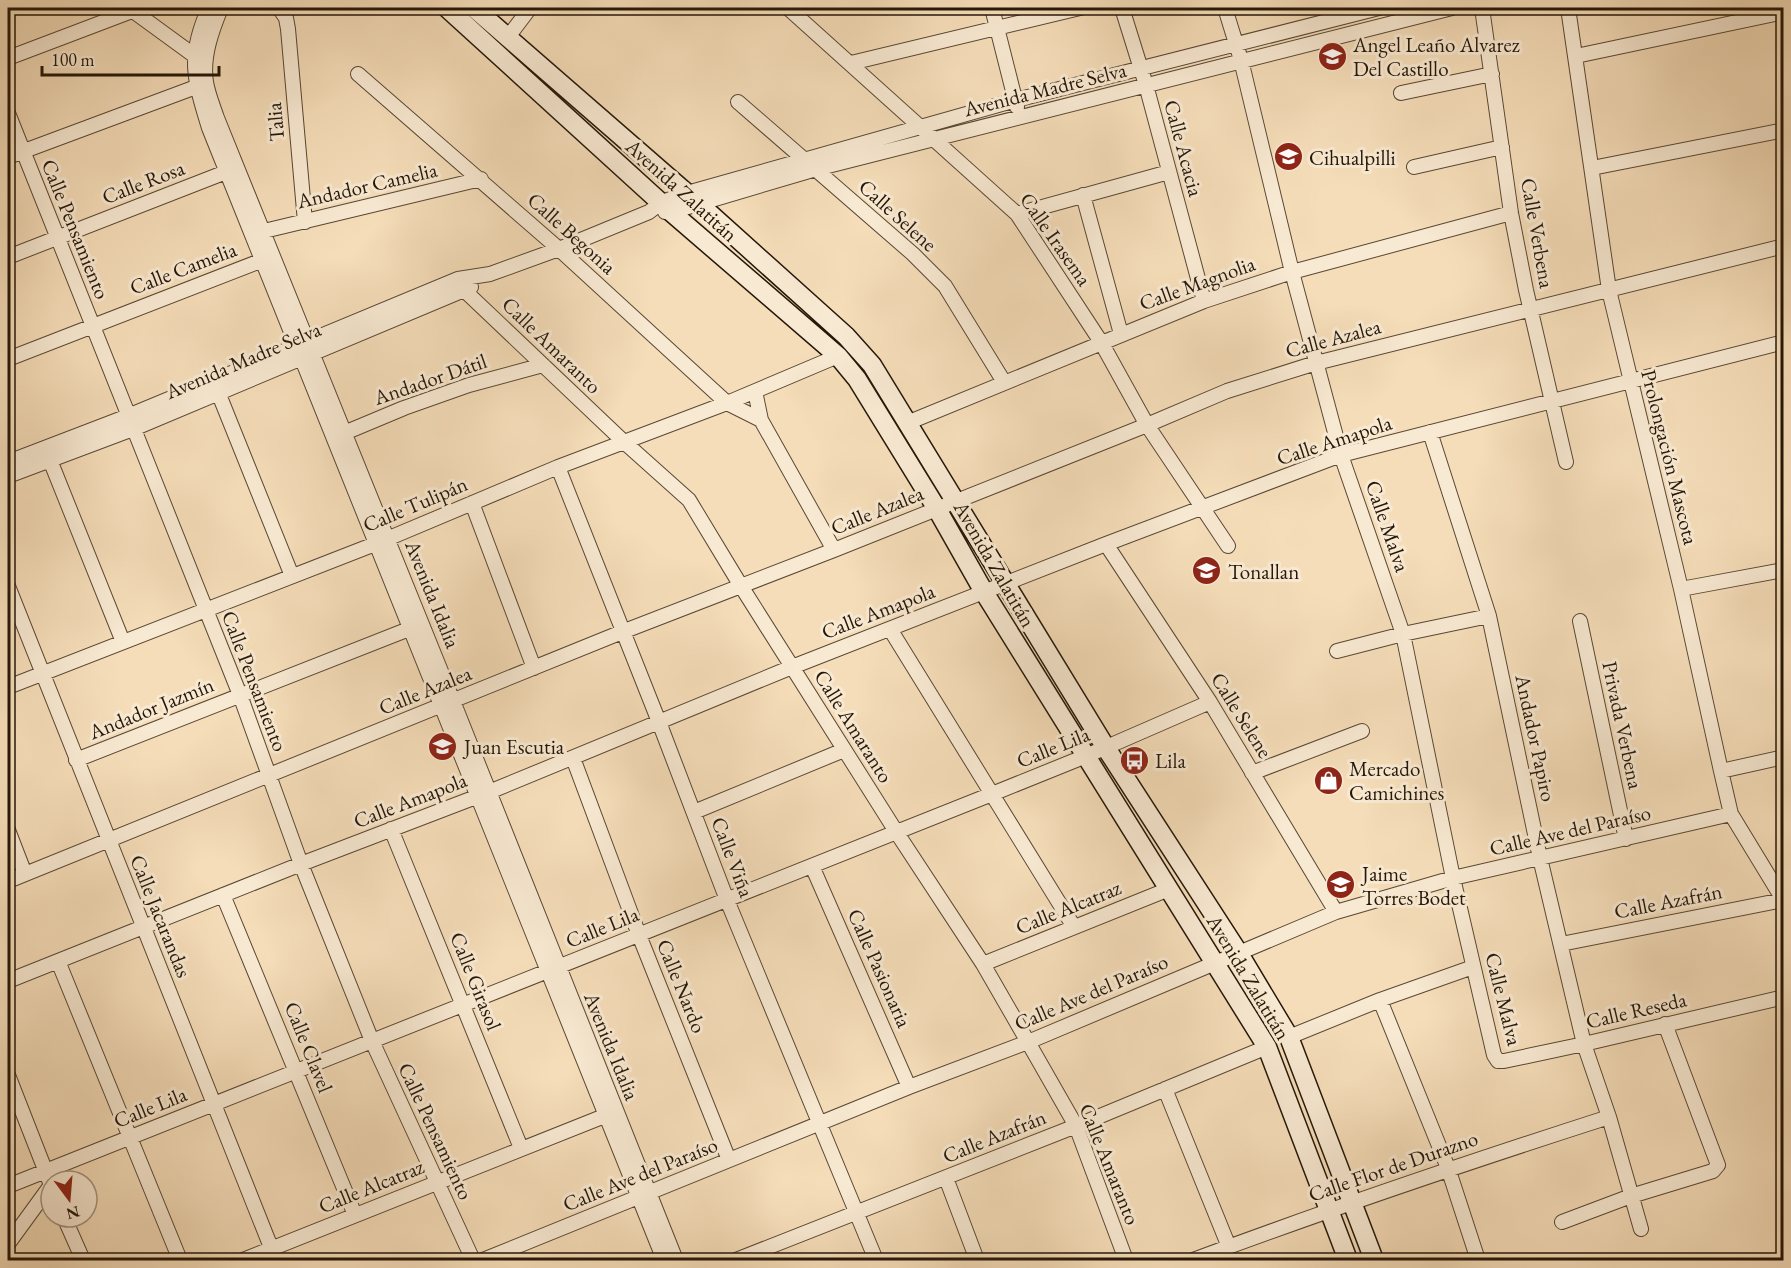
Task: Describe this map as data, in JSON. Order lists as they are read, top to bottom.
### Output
{
  "streets": {
    "street": [
      "Avenida Madre Selva",
      "Talia",
      "Calle Acacia",
      "Calle Rosa",
      "Andador Camelia",
      "Avenida Zalatitán",
      "Calle Selene",
      "Calle Pensamiento",
      "Calle Begonia",
      "Calle Verbena",
      "Calle Irasema",
      "Calle Camelia",
      "Calle Magnolia",
      "Calle Azalea",
      "Calle Amaranto",
      "Andador Dátil",
      "Calle Amapola",
      "Prolongación Mascota",
      "Calle Tulipán",
      "Calle Malva",
      "Avenida Idalia",
      "Andador Jazmín",
      "Privada Verbena",
      "Andador Papiro",
      "Calle Lila",
      "Calle Ave del Paraíso",
      "Calle Viña",
      "Calle Azafrán",
      "Calle Alcatraz",
      "Calle Jacarandas",
      "Calle Pasionaria",
      "Calle Girasol",
      "Calle Nardo",
      "Calle Reseda",
      "Calle Clavel",
      "Calle Flor de Durazno"
    ]
  },
  "crossings": [
    ["Avenida Madre Selva", "Calle Acacia"],
    ["Avenida Madre Selva", "Avenida Zalatitán"],
    ["Avenida Madre Selva", "Calle Selene"],
    ["Avenida Madre Selva", "Calle Pensamiento"],
    ["Avenida Madre Selva", "Calle Begonia"],
    ["Avenida Madre Selva", "Calle Irasema"],
    ["Avenida Madre Selva", "Calle Amaranto"],
    ["Avenida Madre Selva", "Calle Malva"],
    ["Avenida Madre Selva", "Avenida Idalia"],
    ["Talia", "Andador Camelia"],
    ["Calle Acacia", "Calle Magnolia"],
    ["Calle Rosa", "Calle Pensamiento"],
    ["Calle Rosa", "Avenida Idalia"],
    ["Andador Camelia", "Calle Begonia"],
    ["Andador Camelia", "Avenida Idalia"],
    ["Avenida Zalatitán", "Calle Magnolia"],
    ["Avenida Zalatitán", "Calle Azalea"],
    ["Avenida Zalatitán", "Calle Amapola"],
    ["Avenida Zalatitán", "Calle Tulipán"],
    ["Avenida Zalatitán", "Calle Lila"],
    ["Avenida Zalatitán", "Calle Ave del Paraíso"],
    ["Avenida Zalatitán", "Calle Azafrán"],
    ["Avenida Zalatitán", "Calle Alcatraz"],
    ["Avenida Zalatitán", "Calle Flor de Durazno"],
    ["Calle Selene", "Calle Magnolia"],
    ["Calle Selene", "Calle Amapola"],
    ["Calle Selene", "Calle Lila"],
    ["Calle Selene", "Calle Ave del Paraíso"],
    ["Calle Pensamiento", "Calle Camelia"],
    ["Calle Pensamiento", "Calle Azalea"],
    ["Calle Pensamiento", "Calle Amapola"],
    ["Calle Pensamiento", "Calle Tulipán"],
    ["Calle Pensamiento", "Andador Jazmín"],
    ["Calle Pensamiento", "Calle Lila"],
    ["Calle Pensamiento", "Calle Alcatraz"],
    ["Calle Begonia", "Calle Tulipán"],
    ["Calle Verbena", "Calle Magnolia"],
    ["Calle Verbena", "Calle Azalea"],
    ["Calle Verbena", "Calle Amapola"],
    ["Calle Irasema", "Calle Magnolia"],
    ["Calle Irasema", "Calle Azalea"],
    ["Calle Irasema", "Calle Amapola"],
    ["Calle Camelia", "Avenida Idalia"],
    ["Calle Magnolia", "Calle Malva"],
    ["Calle Azalea", "Calle Amaranto"],
    ["Calle Azalea", "Prolongación Mascota"],
    ["Calle Azalea", "Calle Malva"],
    ["Calle Azalea", "Avenida Idalia"],
    ["Calle Azalea", "Calle Viña"],
    ["Calle Azalea", "Calle Jacarandas"],
    ["Calle Amaranto", "Andador Dátil"],
    ["Calle Amaranto", "Calle Amapola"],
    ["Calle Amaranto", "Calle Tulipán"],
    ["Calle Amaranto", "Calle Lila"],
    ["Calle Amaranto", "Calle Ave del Paraíso"],
    ["Calle Amaranto", "Calle Azafrán"],
    ["Calle Amaranto", "Calle Alcatraz"],
    ["Andador Dátil", "Avenida Idalia"],
    ["Calle Amapola", "Prolongación Mascota"],
    ["Calle Amapola", "Calle Malva"],
    ["Calle Amapola", "Avenida Idalia"],
    ["Calle Amapola", "Andador Papiro"],
    ["Calle Amapola", "Calle Viña"],
    ["Calle Amapola", "Calle Jacarandas"],
    ["Calle Amapola", "Calle Girasol"],
    ["Calle Amapola", "Calle Nardo"],
    ["Calle Amapola", "Calle Clavel"],
    ["Prolongación Mascota", "Calle Ave del Paraíso"],
    ["Prolongación Mascota", "Calle Azafrán"],
    ["Calle Tulipán", "Avenida Idalia"],
    ["Calle Tulipán", "Calle Viña"],
    ["Calle Tulipán", "Calle Jacarandas"],
    ["Calle Malva", "Calle Ave del Paraíso"],
    ["Calle Malva", "Calle Reseda"],
    ["Avenida Idalia", "Andador Jazmín"],
    ["Avenida Idalia", "Calle Lila"],
    ["Avenida Idalia", "Calle Ave del Paraíso"],
    ["Avenida Idalia", "Calle Alcatraz"],
    ["Andador Jazmín", "Calle Jacarandas"],
    ["Privada Verbena", "Calle Ave del Paraíso"],
    ["Andador Papiro", "Calle Ave del Paraíso"],
    ["Andador Papiro", "Calle Azafrán"],
    ["Andador Papiro", "Calle Reseda"],
    ["Andador Papiro", "Calle Flor de Durazno"],
    ["Calle Lila", "Calle Viña"],
    ["Calle Lila", "Calle Jacarandas"],
    ["Calle Lila", "Calle Pasionaria"],
    ["Calle Lila", "Calle Girasol"],
    ["Calle Lila", "Calle Nardo"],
    ["Calle Lila", "Calle Clavel"],
    ["Calle Ave del Paraíso", "Calle Viña"],
    ["Calle Ave del Paraíso", "Calle Pasionaria"],
    ["Calle Ave del Paraíso", "Calle Nardo"],
    ["Calle Viña", "Calle Azafrán"],
    ["Calle Alcatraz", "Calle Jacarandas"],
    ["Calle Alcatraz", "Calle Girasol"],
    ["Calle Alcatraz", "Calle Clavel"]
  ],
  "places": {
    "school or university": [
      "Angel Leaño Alvarez Del Castillo",
      "Cihualpilli",
      "Tonallan",
      "Juan Escutia",
      "Jaime Torres Bodet"
    ],
    "bus stop": ["Lila"],
    "shop": ["Mercado Camichines"]
  },
  "scale_bar": "100 m",
  "north": "bottom"
}
